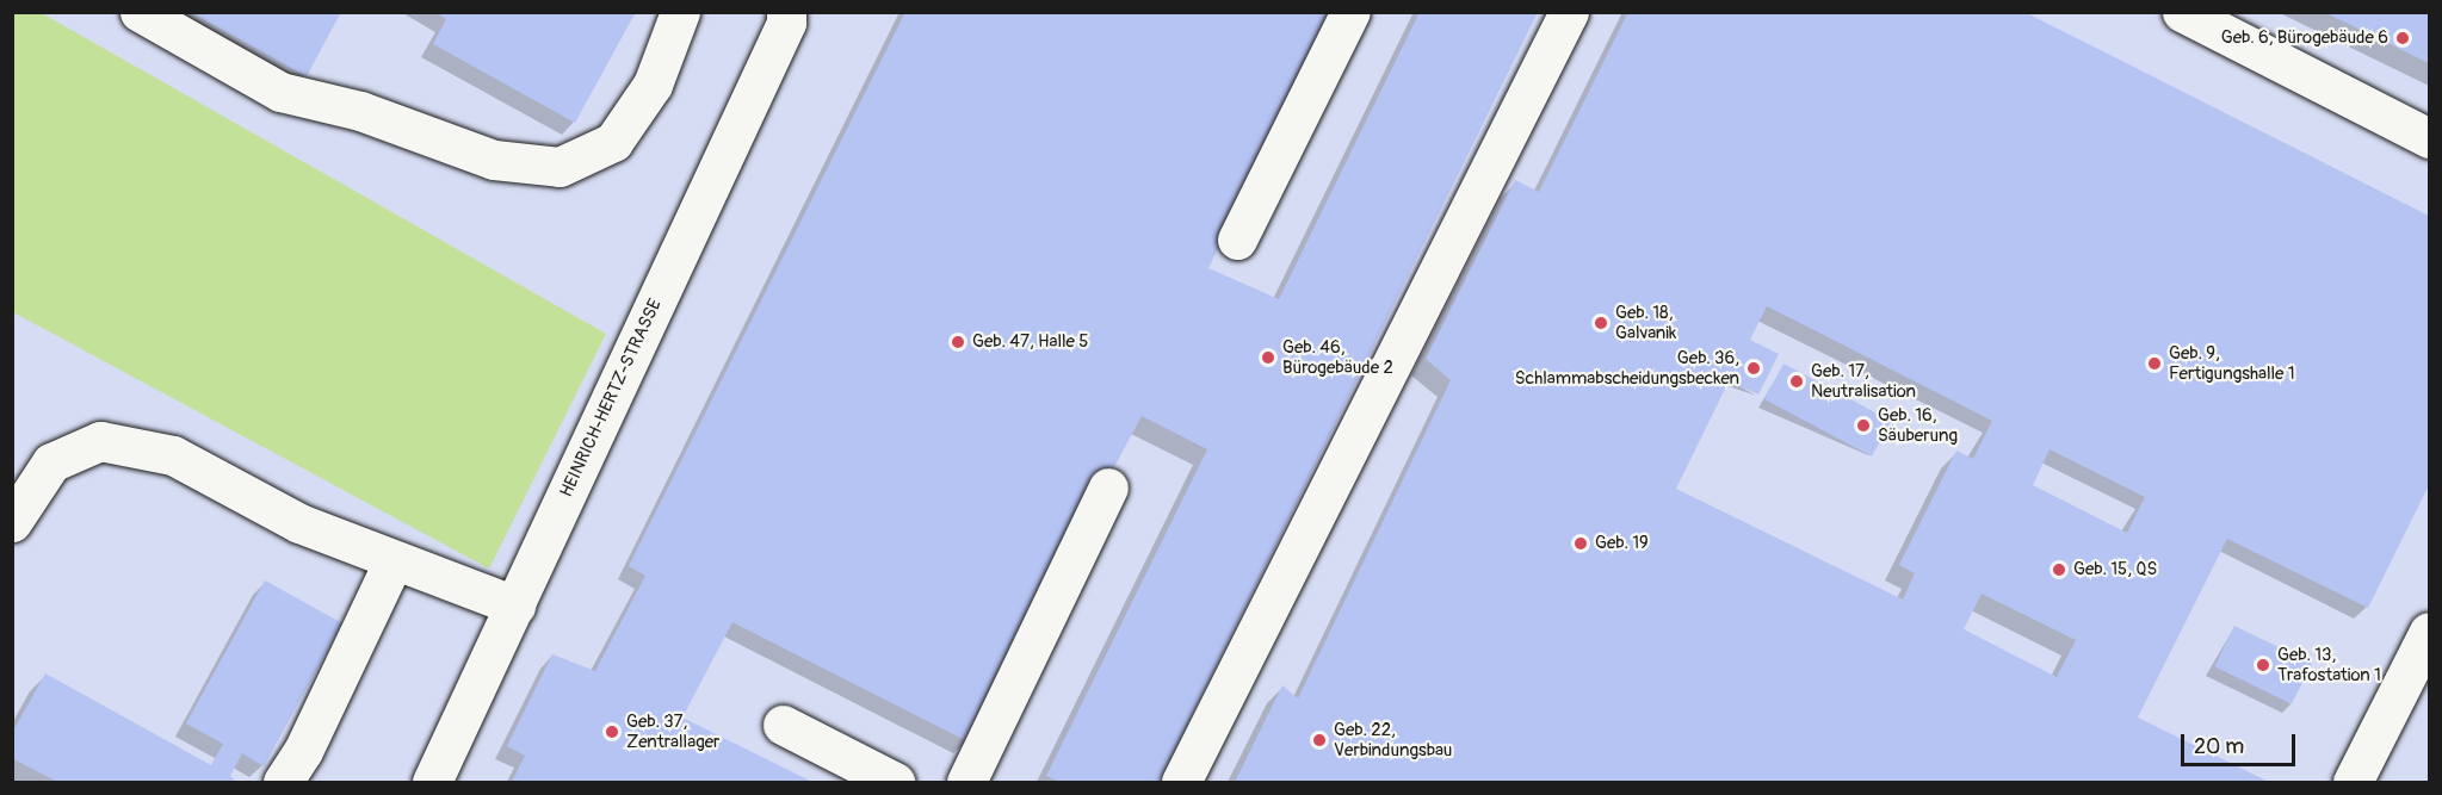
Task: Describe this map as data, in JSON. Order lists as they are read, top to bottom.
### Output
{
  "streets": {
    "street": ["HEINRICH-HERTZ-STRASSE"]
  },
  "places": [
    "Geb. 6, Bürogebäude 6",
    "Geb. 18, Galvanik",
    "Geb. 47, Halle 5",
    "Geb. 46, Bürogebäude 2",
    "Geb. 9, Fertigungshalle 1",
    "Geb. 36, Schlammabscheidungsbecken",
    "Geb. 17, Neutralisation",
    "Geb. 16, Säuberung",
    "Geb. 19",
    "Geb. 15, QS",
    "Geb. 13, Trafostation 1",
    "Geb. 37, Zentrallager",
    "Geb. 22, Verbindungsbau"
  ],
  "scale_bar": "20 m"
}
